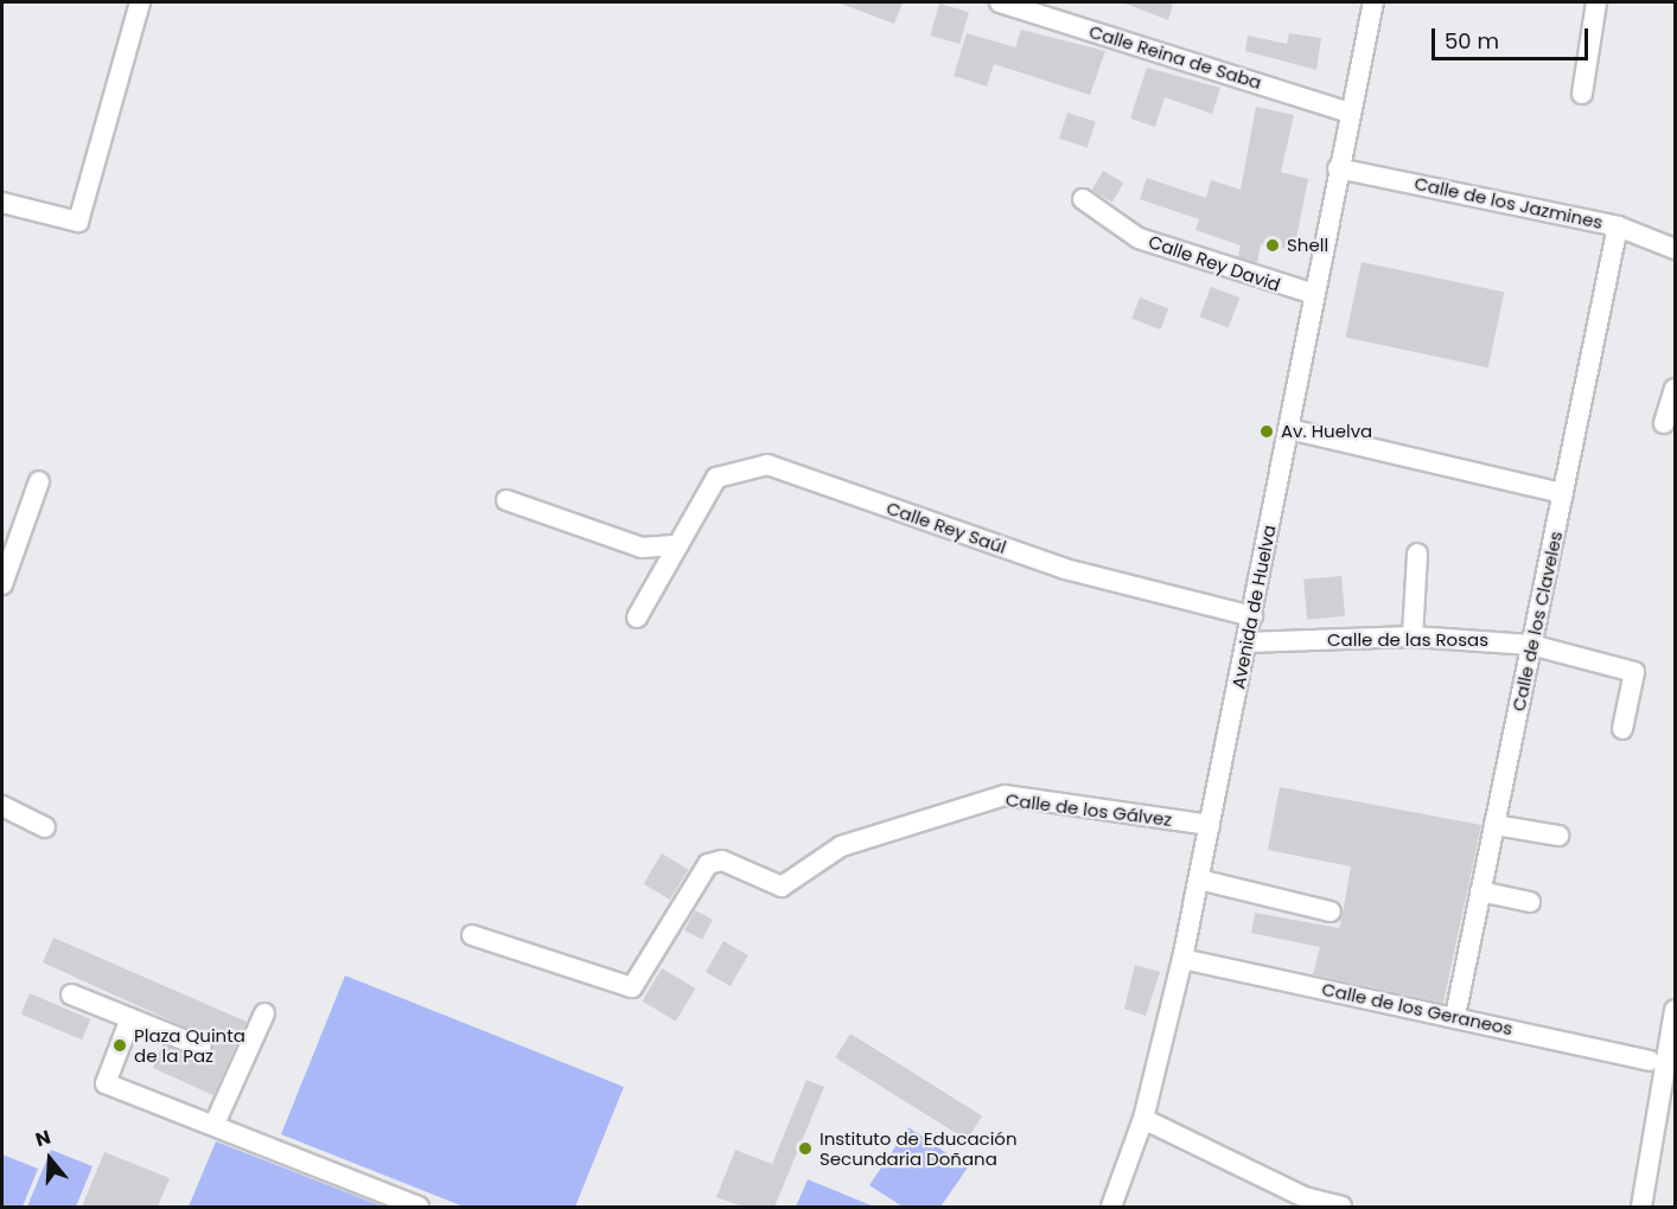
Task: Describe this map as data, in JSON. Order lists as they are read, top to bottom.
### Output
{
  "streets": {
    "street": [
      "Calle Reina de Saba",
      "Calle de los Jazmines",
      "Calle Rey David",
      "Calle Rey Saúl",
      "Avenida de Huelva",
      "Calle de los Claveles",
      "Calle de las Rosas",
      "Calle de los Gálvez",
      "Calle de los Geraneos"
    ]
  },
  "crossings": [
    ["Calle Reina de Saba", "Avenida de Huelva"],
    ["Calle de los Jazmines", "Avenida de Huelva"],
    ["Calle de los Jazmines", "Calle de los Claveles"],
    ["Calle Rey David", "Avenida de Huelva"],
    ["Calle Rey Saúl", "Avenida de Huelva"],
    ["Avenida de Huelva", "Calle de las Rosas"],
    ["Avenida de Huelva", "Calle de los Gálvez"],
    ["Avenida de Huelva", "Calle de los Geraneos"],
    ["Calle de los Claveles", "Calle de las Rosas"],
    ["Calle de los Claveles", "Calle de los Geraneos"]
  ],
  "places": [
    "Shell",
    "Av. Huelva",
    "Plaza Quinta de la Paz",
    "Instituto de Educación Secundaria Doñana"
  ],
  "scale_bar": "50 m",
  "north": "top"
}
